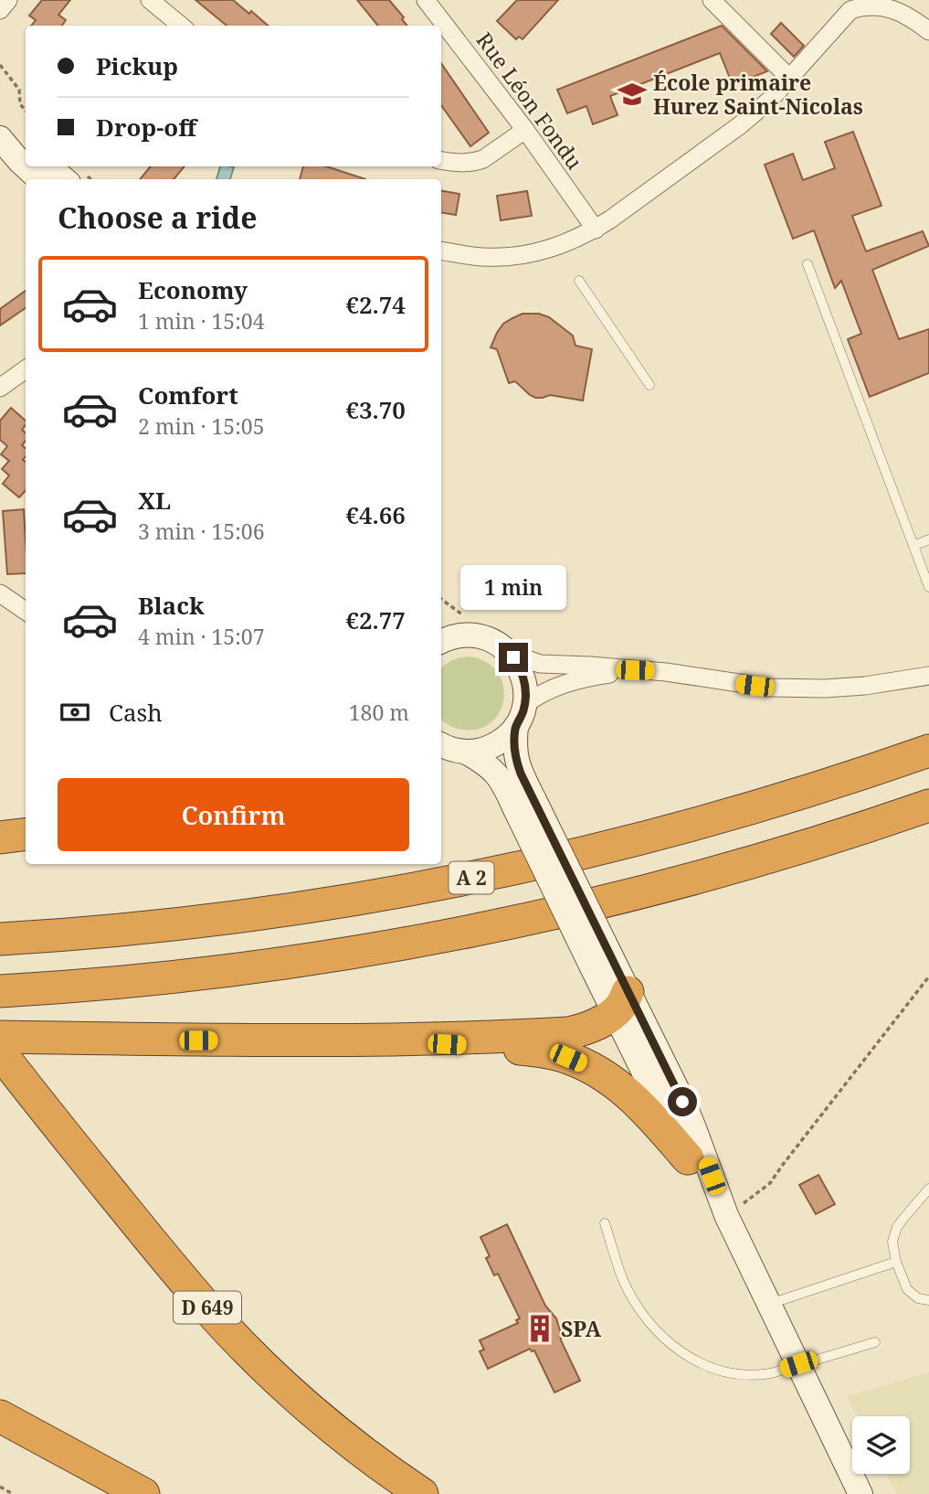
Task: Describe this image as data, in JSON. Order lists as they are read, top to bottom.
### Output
{
  "streets": {
    "highway": ["A 2", "D 649"],
    "street": ["Rue Léon Fondu"]
  },
  "places": {
    "school or university": ["École primaire Hurez Saint-Nicolas"],
    "building": ["SPA"]
  },
  "page": {
    "banner": ["Pickup", "Drop-off"],
    "heading": "Choose a ride",
    "list": [
      {
        "name": "Economy",
        "note": "1 min · 15:04",
        "value": "€2.74"
      },
      {
        "name": "Comfort",
        "note": "2 min · 15:05",
        "value": "€3.70"
      },
      {
        "name": "XL",
        "note": "3 min · 15:06",
        "value": "€4.66"
      },
      {
        "name": "Black",
        "note": "4 min · 15:07",
        "value": "€2.77"
      }
    ],
    "bubble": "1 min",
    "pay": ["Cash", "180 m"],
    "buttons": "Confirm"
  }
}
